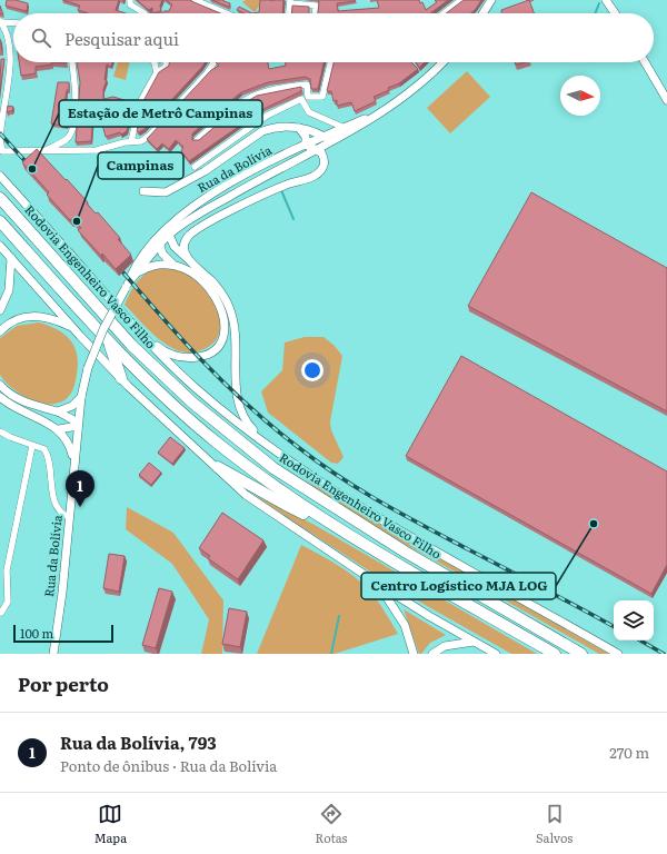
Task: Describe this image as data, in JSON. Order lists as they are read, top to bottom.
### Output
{
  "streets": {
    "highway": ["Rodovia Engenheiro Vasco Filho"],
    "main road": ["Rua da Bolívia"]
  },
  "places": ["Estação de Metrô Campinas", "Campinas", "Centro Logístico MJA LOG"],
  "scale_bar": "100 m",
  "north": "right",
  "page": {
    "search": "Pesquisar aqui",
    "pins": "1",
    "scale": "100 m",
    "heading": "Por perto",
    "list": [
      {
        "mark": "1",
        "name": "Rua da Bolívia, 793",
        "note": "Ponto de ônibus · Rua da Bolívia",
        "value": "270 m"
      }
    ],
    "nav": ["Mapa", "Rotas", "Salvos"]
  }
}
